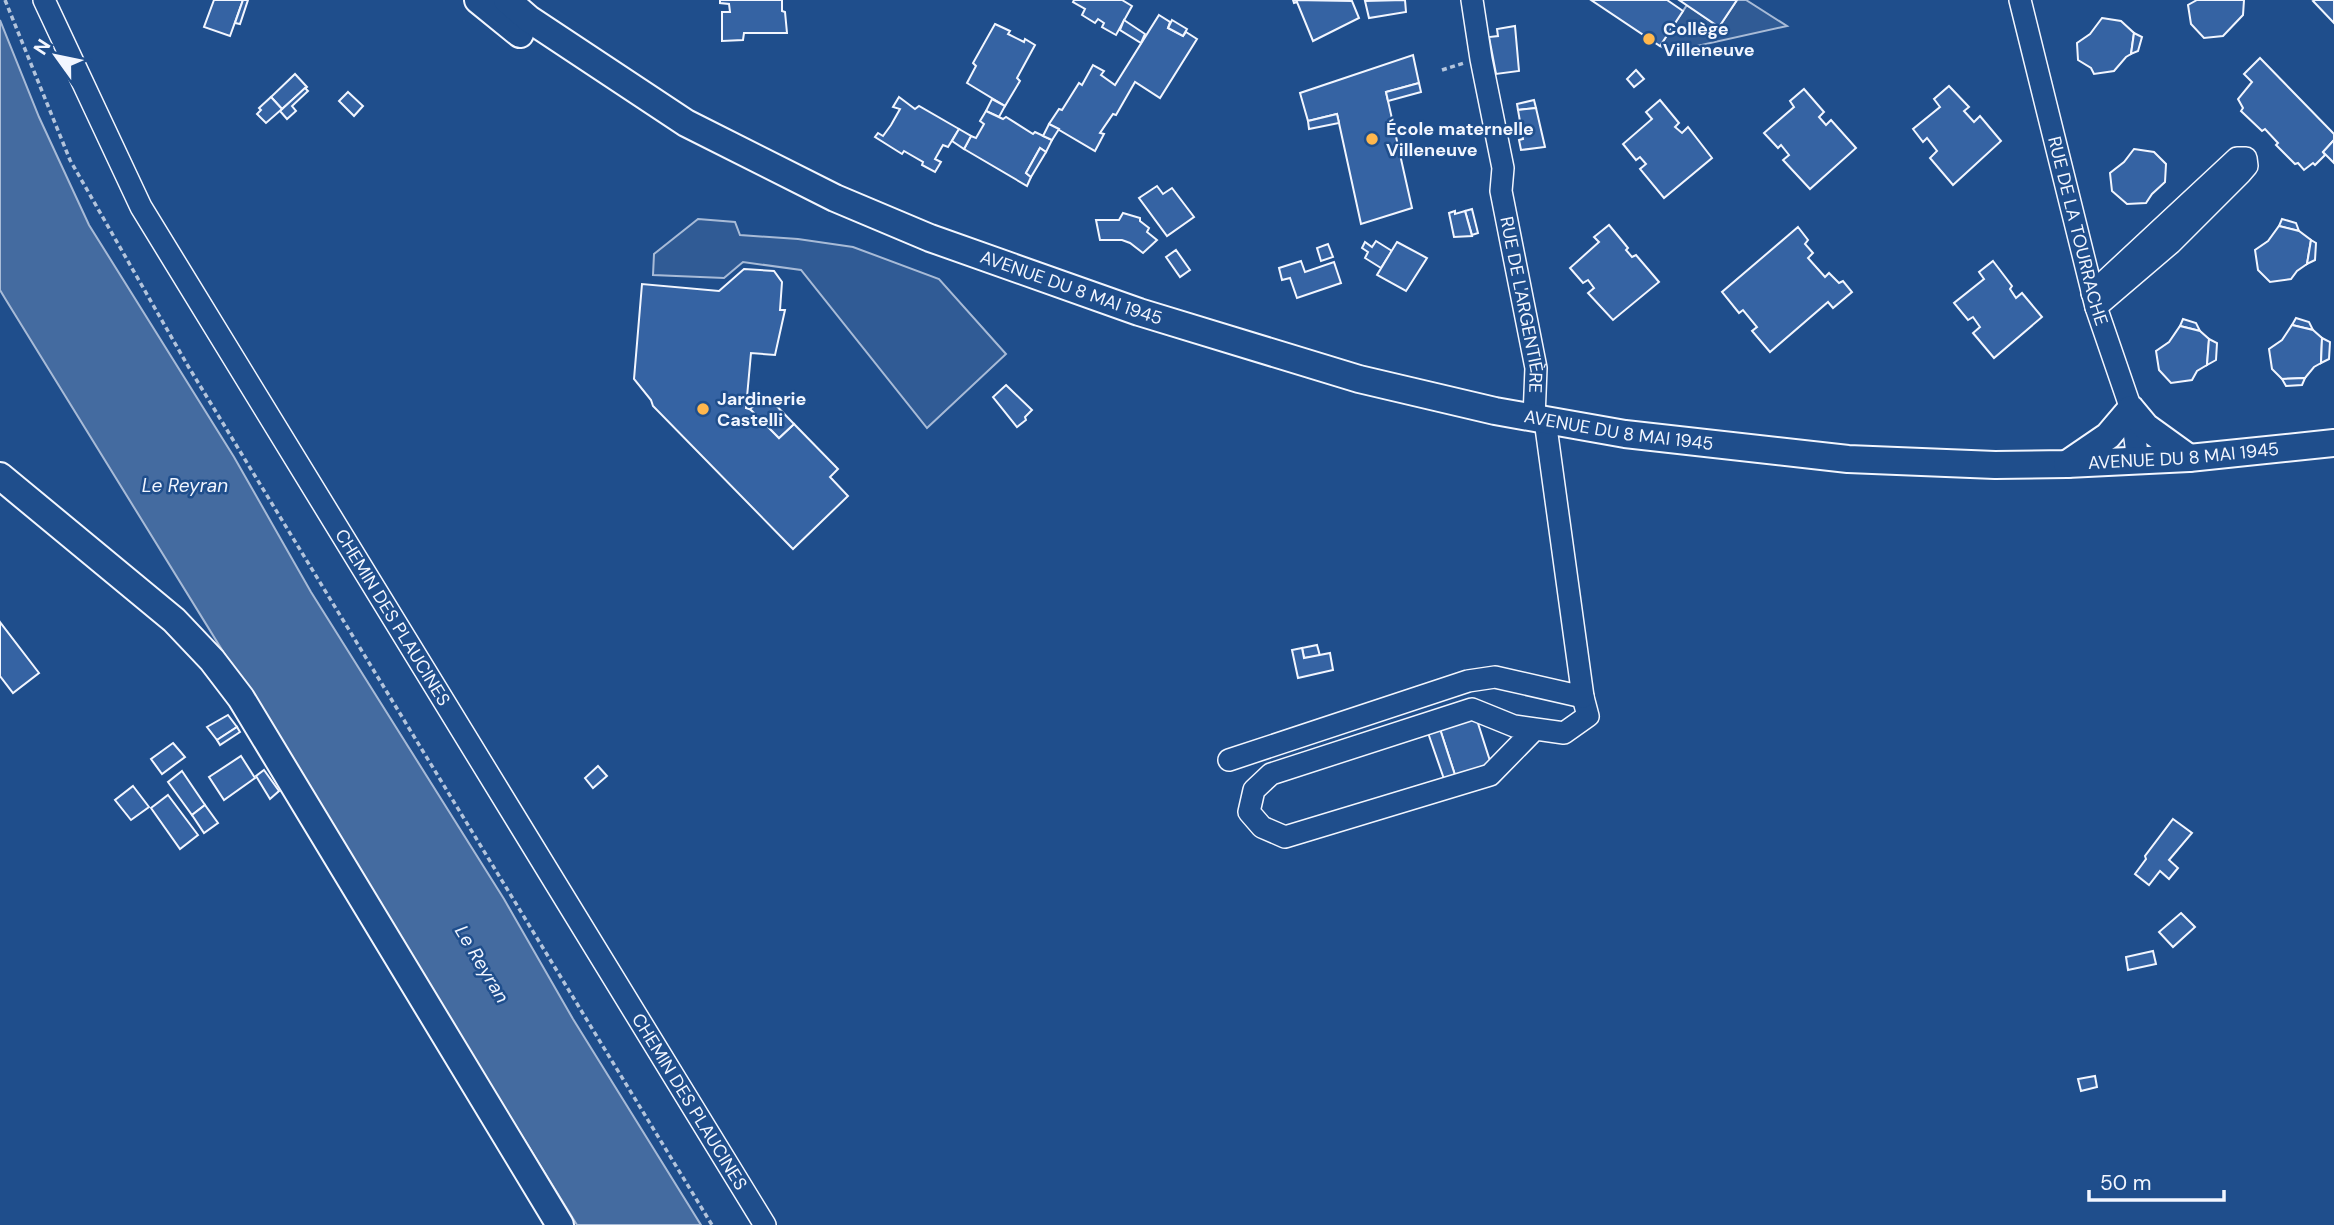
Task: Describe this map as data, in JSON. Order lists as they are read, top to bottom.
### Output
{
  "streets": {
    "main road": ["AVENUE DU 8 MAI 1945"],
    "street": ["RUE DE LA TOURRACHE", "RUE DE L'ARGENTIÈRE", "CHEMIN DES PLAUCINES"]
  },
  "crossings": [
    ["RUE DE LA TOURRACHE", "AVENUE DU 8 MAI 1945"],
    ["AVENUE DU 8 MAI 1945", "RUE DE L'ARGENTIÈRE"]
  ],
  "water": ["Le Reyran"],
  "places": ["Collège Villeneuve", "École maternelle Villeneuve", "Jardinerie Castelli"],
  "scale_bar": "50 m",
  "north": "top left"
}
